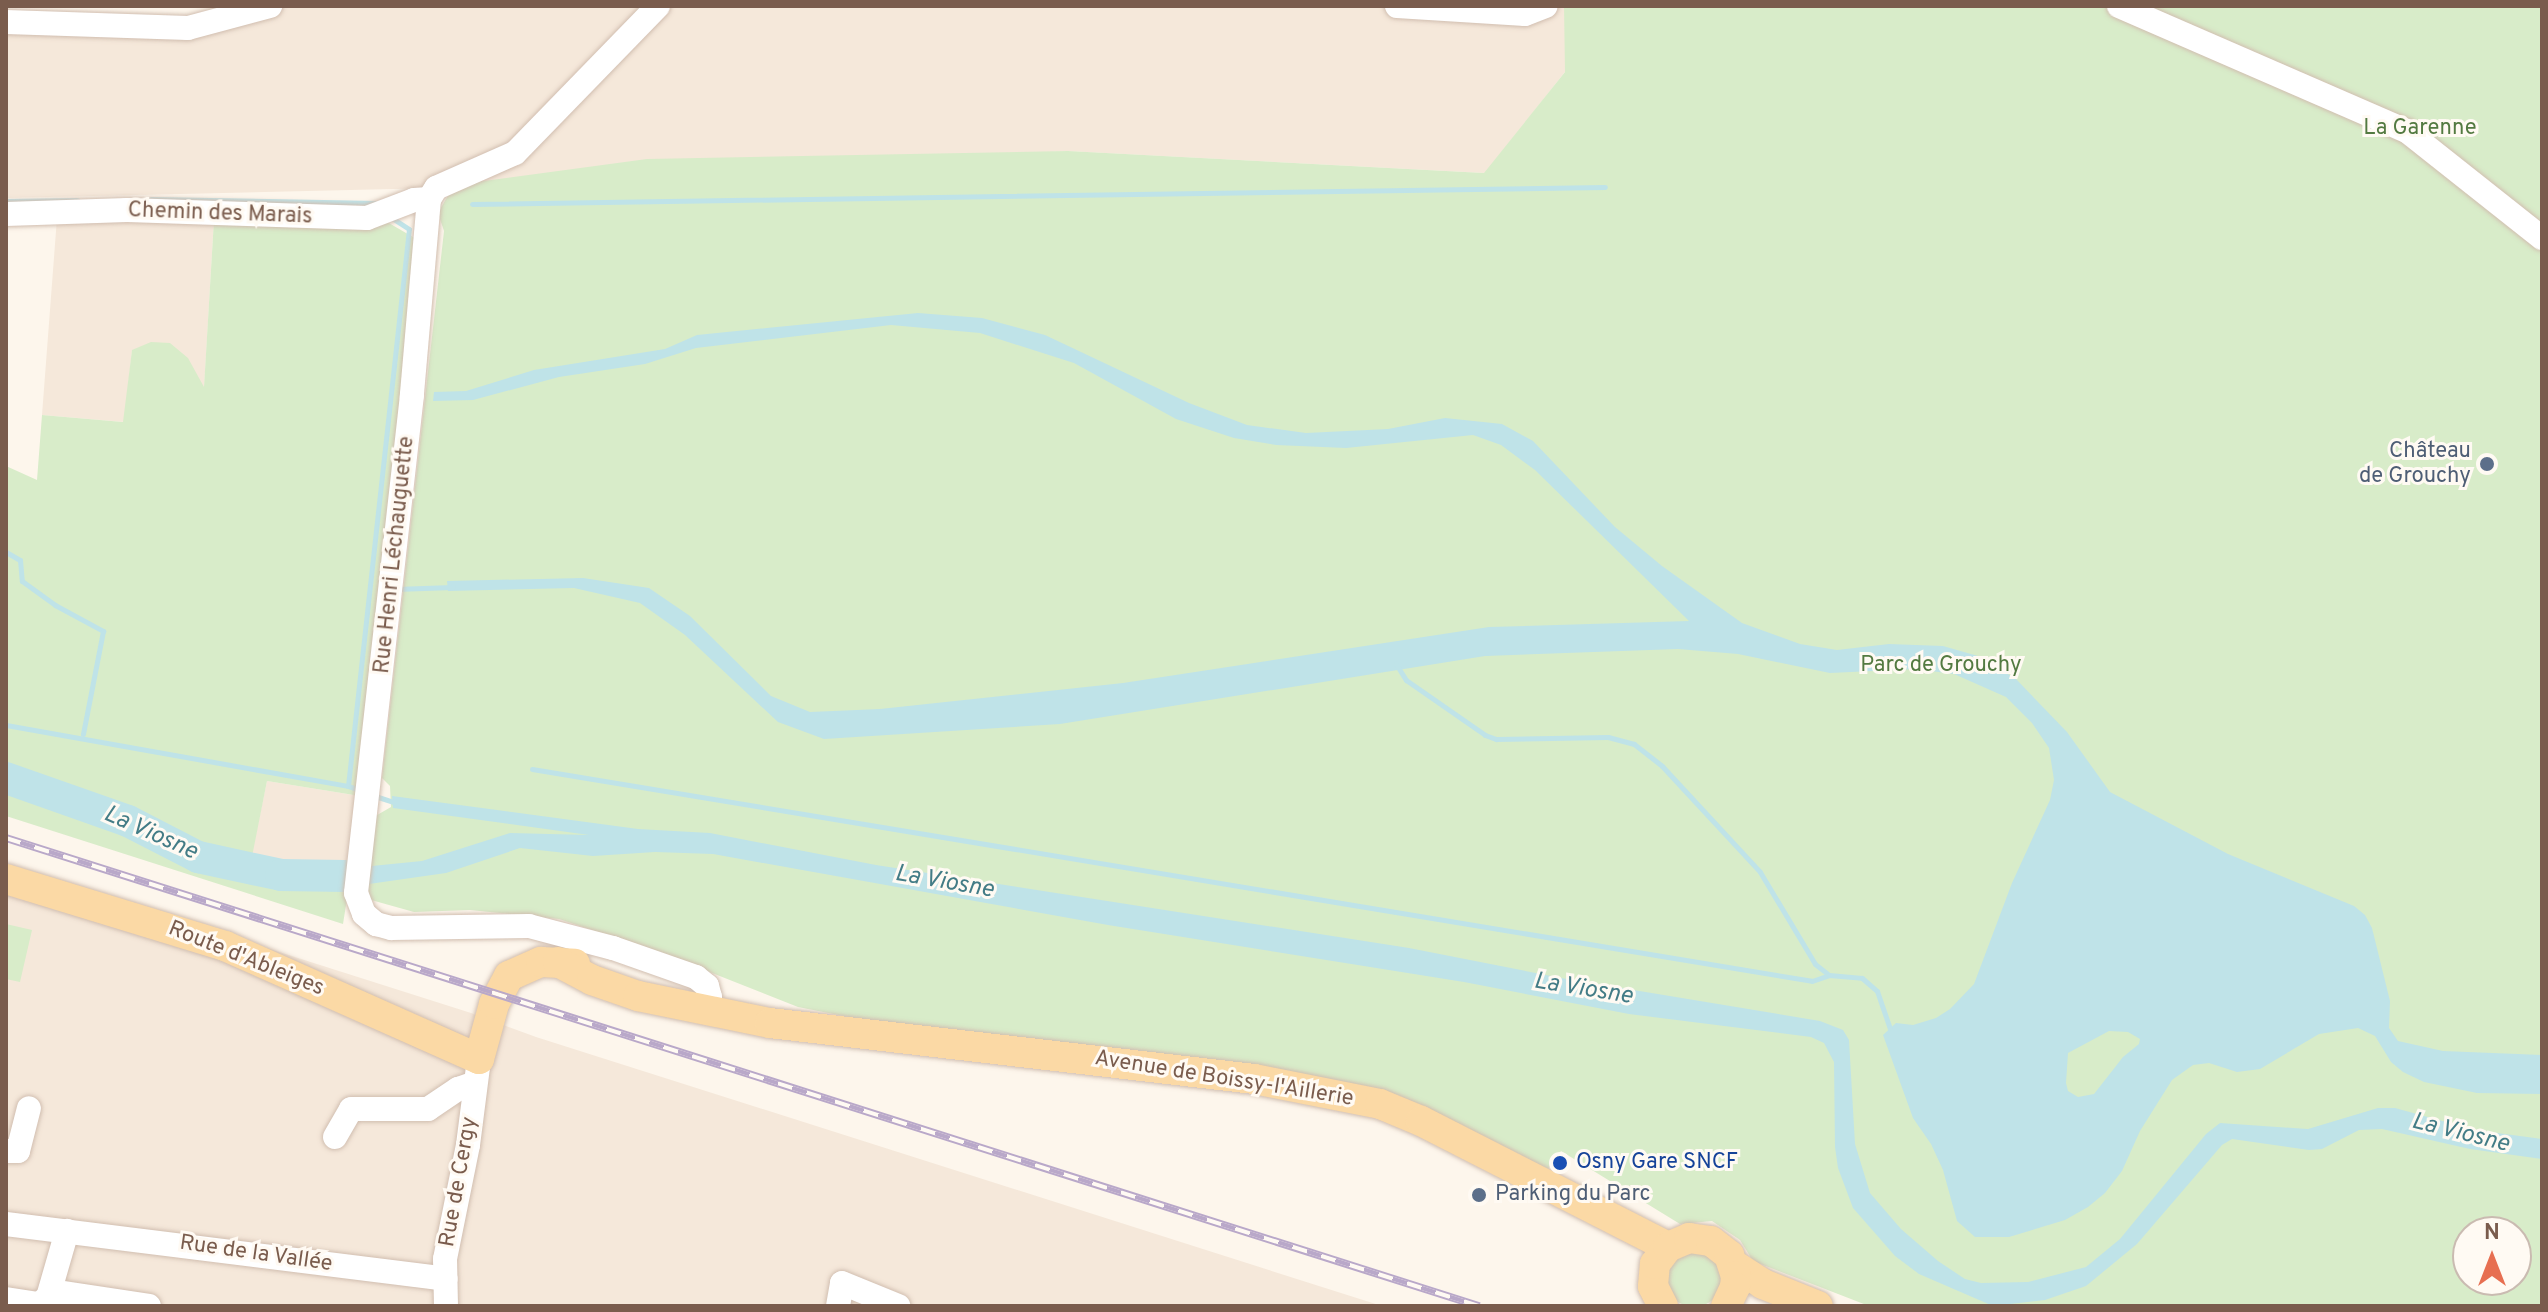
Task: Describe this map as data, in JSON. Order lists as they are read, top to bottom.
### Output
{
  "streets": {
    "main road": ["Route d'Ableiges", "Avenue de Boissy-l'Aillerie"],
    "street": [
      "Chemin des Marais",
      "Rue Henri Léchauguette",
      "Rue de Cergy",
      "Rue de la Vallée"
    ]
  },
  "crossings": [
    ["Chemin des Marais", "Rue Henri Léchauguette"],
    ["Rue Henri Léchauguette", "Avenue de Boissy-l'Aillerie"],
    ["Route d'Ableiges", "Avenue de Boissy-l'Aillerie"],
    ["Route d'Ableiges", "Rue de Cergy"],
    ["Avenue de Boissy-l'Aillerie", "Rue de Cergy"],
    ["Rue de Cergy", "Rue de la Vallée"]
  ],
  "water": ["La Viosne"],
  "parks": ["La Garenne", "Parc de Grouchy"],
  "places": ["Château de Grouchy", "Osny Gare SNCF", "Parking du Parc"],
  "north": "top"
}
